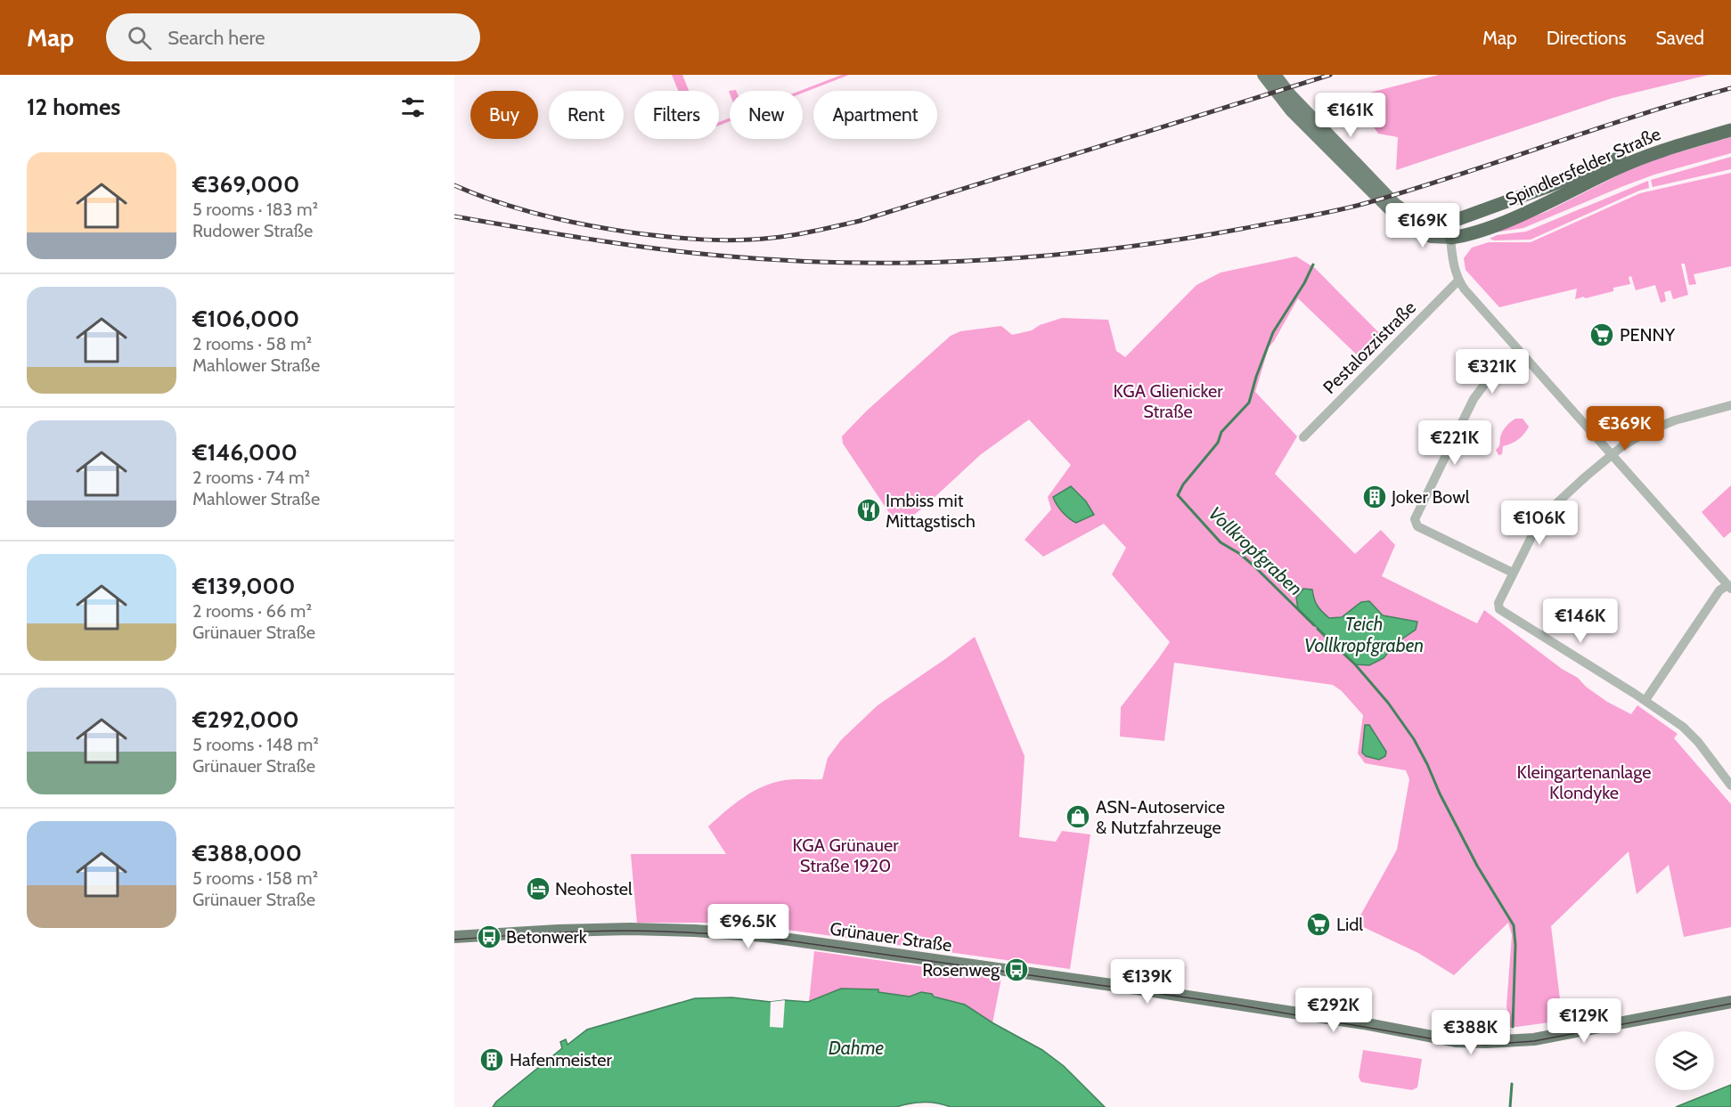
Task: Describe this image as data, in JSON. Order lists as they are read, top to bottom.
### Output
{
  "streets": {
    "highway": ["Spindlersfelder Straße"],
    "main road": ["Grünauer Straße"],
    "street": ["Pestalozzistraße"]
  },
  "water": ["Vollkropfgraben", "Teich Vollkropfgraben", "Dahme"],
  "parks": ["KGA Glienicker Straße", "Kleingartenanlage Klondyke", "KGA Grünauer Straße 1920"],
  "places": {
    "supermarket": ["PENNY", "Lidl"],
    "building": ["Joker Bowl", "Hafenmeister"],
    "restaurant": ["Imbiss mit Mittagstisch"],
    "shop": ["ASN-Autoservice & Nutzfahrzeuge"],
    "hotel": ["Neohostel"],
    "bus stop": ["Betonwerk", "Rosenweg"]
  },
  "page": {
    "header": "Map",
    "search": "Search here",
    "nav": ["Map", "Directions", "Saved"],
    "heading": "12 homes",
    "chip": [
      "Buy",
      "Rent",
      "Filters",
      "New",
      "Apartment"
    ],
    "price": [
      "€161K",
      "€169K",
      "€321K",
      "€369K",
      "€221K",
      "€106K",
      "€146K",
      "€96.5K",
      "€139K",
      "€292K",
      "€129K",
      "€388K"
    ],
    "list": [
      {
        "name": "€369,000",
        "note": "5 rooms · 183 m² · Rudower Straße"
      },
      {
        "name": "€106,000",
        "note": "2 rooms · 58 m² · Mahlower Straße"
      },
      {
        "name": "€146,000",
        "note": "2 rooms · 74 m² · Mahlower Straße"
      },
      {
        "name": "€139,000",
        "note": "2 rooms · 66 m² · Grünauer Straße"
      },
      {
        "name": "€292,000",
        "note": "5 rooms · 148 m² · Grünauer Straße"
      },
      {
        "name": "€388,000",
        "note": "5 rooms · 158 m² · Grünauer Straße"
      }
    ]
  }
}
